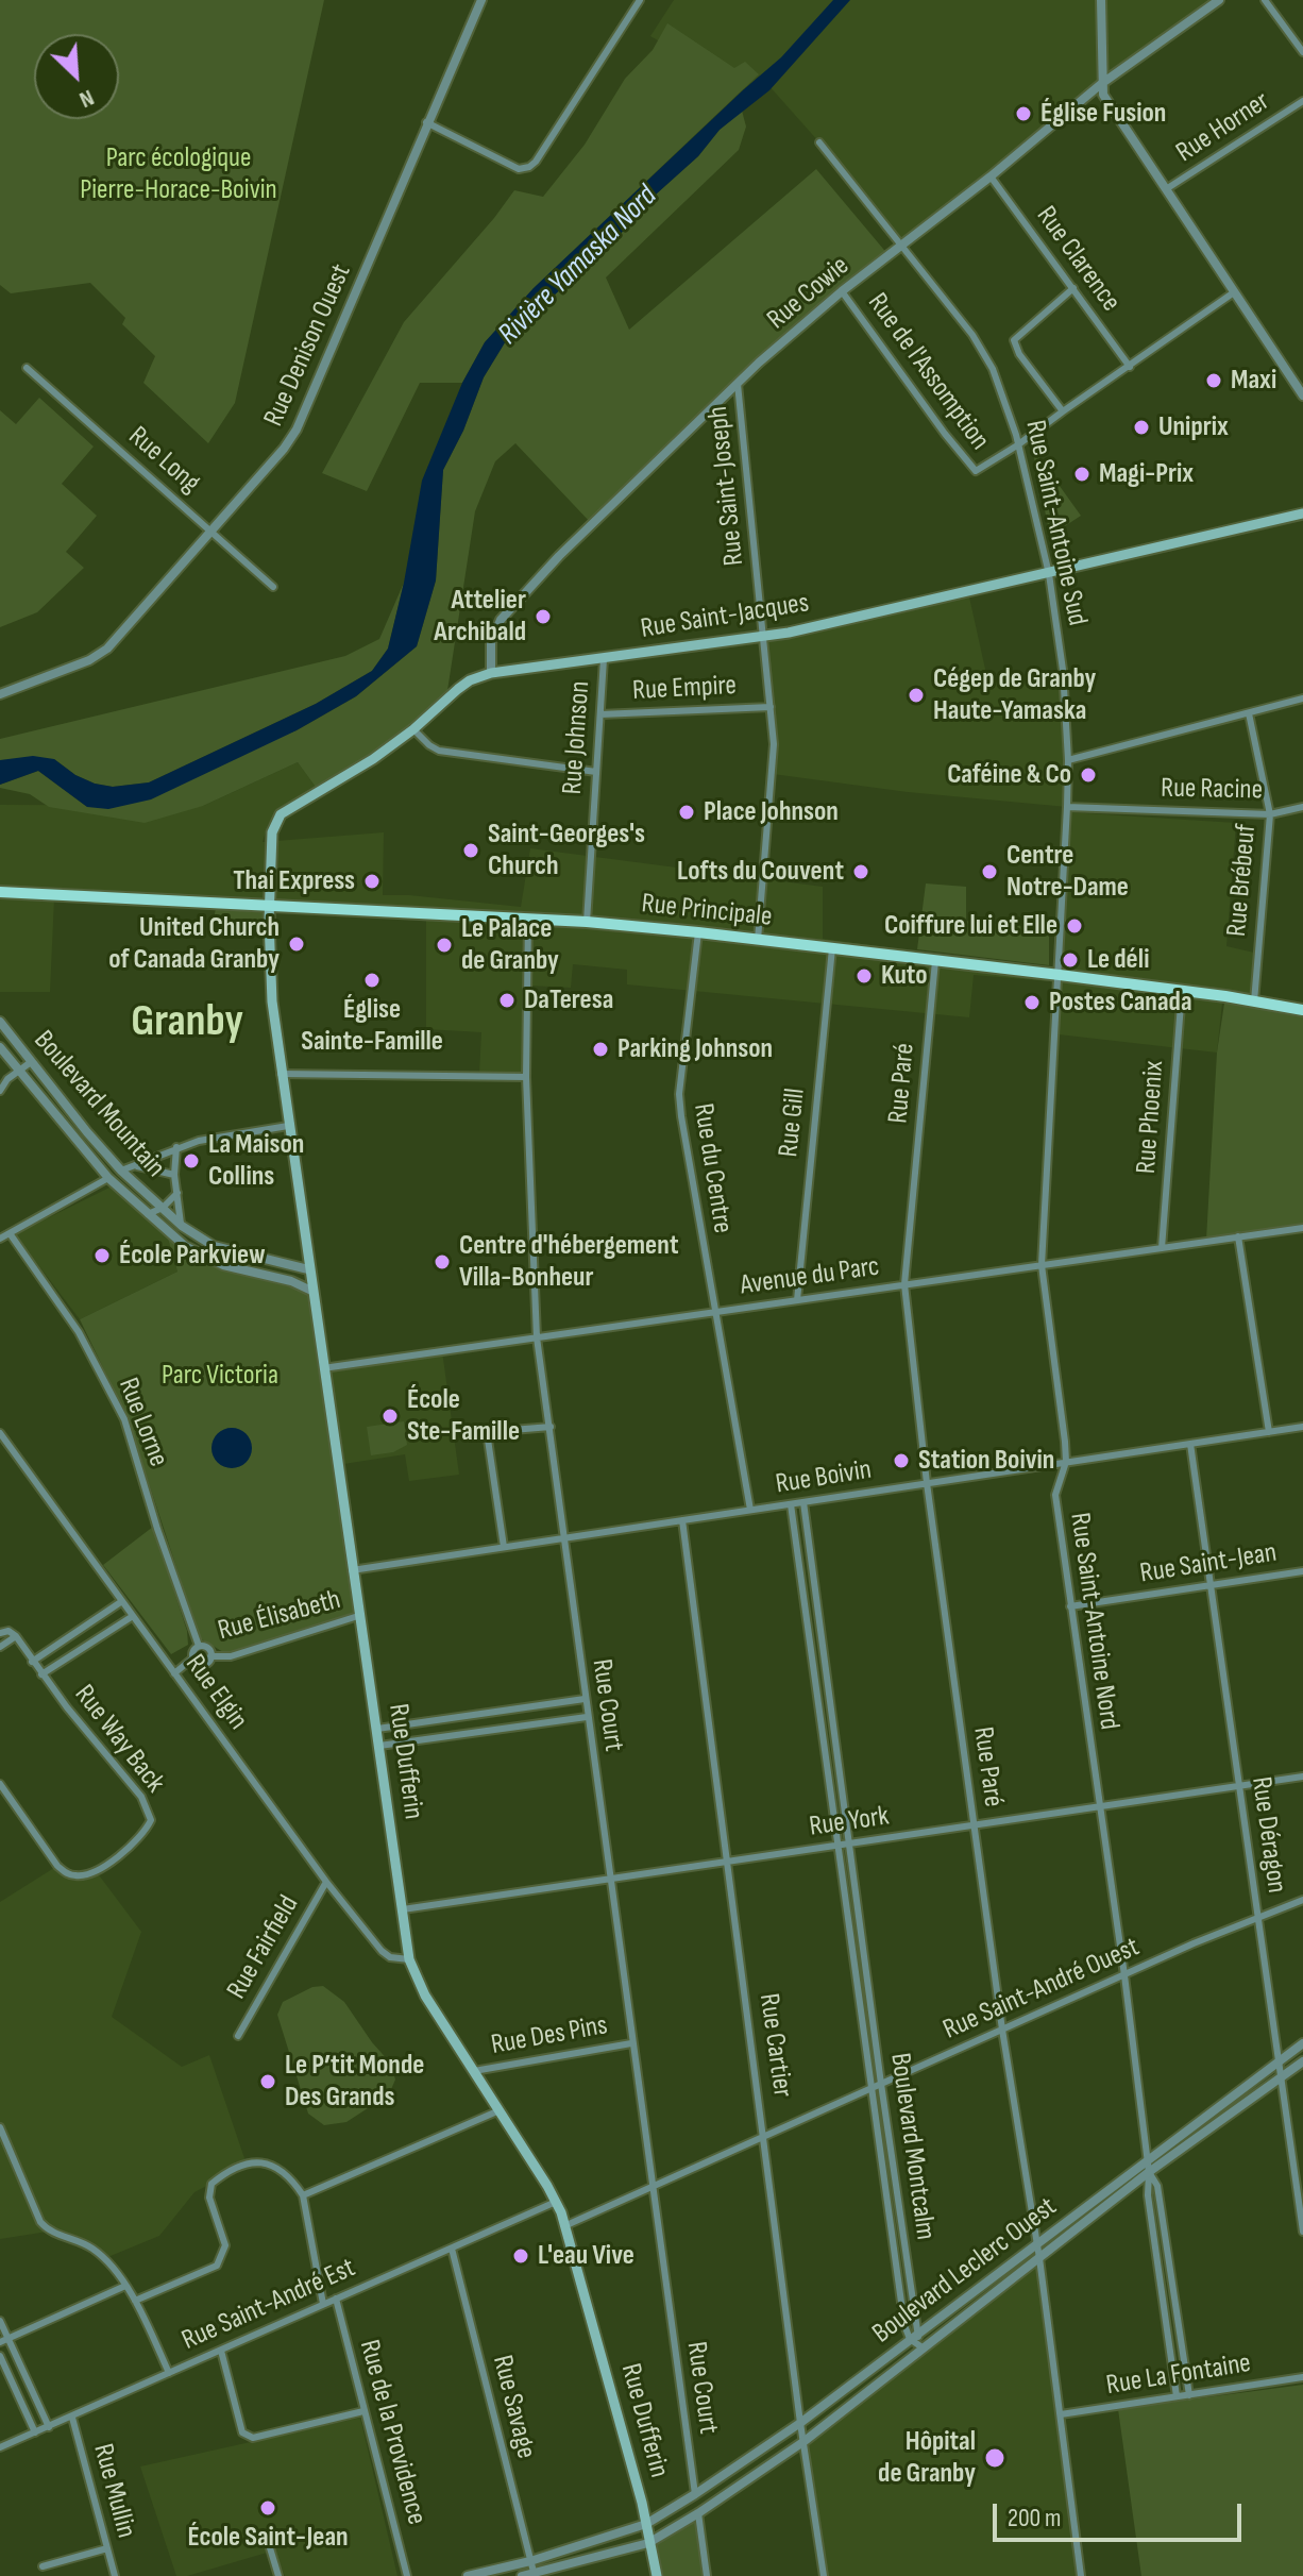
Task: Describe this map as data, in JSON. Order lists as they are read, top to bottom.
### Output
{
  "streets": {
    "main road": ["Rue Saint-Jacques", "Rue Principale", "Rue Dufferin"],
    "street": [
      "Rue Horner",
      "Rue Clarence",
      "Rue Cowie",
      "Rue Denison Ouest",
      "Rue de l'Assomption",
      "Rue Long",
      "Rue Saint-Joseph",
      "Rue Saint-Antoine Sud",
      "Rue Empire",
      "Rue Johnson",
      "Rue Racine",
      "Rue Brébeuf",
      "Rue Paré",
      "Boulevard Mountain",
      "Rue Phoenix",
      "Rue Gill",
      "Rue du Centre",
      "Avenue du Parc",
      "Rue Lorne",
      "Rue Boivin",
      "Rue Saint-Jean",
      "Rue Élisabeth",
      "Rue Saint-Antoine Nord",
      "Rue Elgin",
      "Rue Court",
      "Rue Way Back",
      "Rue York",
      "Rue Déragon",
      "Rue Fairfield",
      "Rue Saint-André Ouest",
      "Rue Des Pins",
      "Rue Cartier",
      "Boulevard Montcalm",
      "Boulevard Leclerc Ouest",
      "Rue Saint-André Est",
      "Rue La Fontaine",
      "Rue Savage",
      "Rue de la Providence",
      "Rue Mullin"
    ]
  },
  "crossings": [
    ["Rue Clarence", "Rue Cowie"],
    ["Rue Clarence", "Rue de l'Assomption"],
    ["Rue Cowie", "Rue de l'Assomption"],
    ["Rue Cowie", "Rue Saint-Joseph"],
    ["Rue Cowie", "Rue Saint-Antoine Sud"],
    ["Rue Cowie", "Rue Saint-Jacques"],
    ["Rue Denison Ouest", "Rue Long"],
    ["Rue de l'Assomption", "Rue Saint-Antoine Sud"],
    ["Rue Saint-Joseph", "Rue Saint-Jacques"],
    ["Rue Saint-Joseph", "Rue Empire"],
    ["Rue Saint-Joseph", "Rue Principale"],
    ["Rue Saint-Antoine Sud", "Rue Saint-Jacques"],
    ["Rue Saint-Antoine Sud", "Rue Racine"],
    ["Rue Saint-Antoine Sud", "Rue Principale"],
    ["Rue Saint-Antoine Sud", "Rue Saint-Antoine Nord"],
    ["Rue Saint-Jacques", "Rue Johnson"],
    ["Rue Saint-Jacques", "Rue Principale"],
    ["Rue Saint-Jacques", "Rue Dufferin"],
    ["Rue Empire", "Rue Johnson"],
    ["Rue Johnson", "Rue Principale"],
    ["Rue Racine", "Rue Brébeuf"],
    ["Rue Brébeuf", "Rue Principale"],
    ["Rue Principale", "Rue Paré"],
    ["Rue Principale", "Rue Phoenix"],
    ["Rue Principale", "Rue Gill"],
    ["Rue Principale", "Rue du Centre"],
    ["Rue Principale", "Rue Saint-Antoine Nord"],
    ["Rue Principale", "Rue Court"],
    ["Rue Principale", "Rue Dufferin"],
    ["Rue Paré", "Avenue du Parc"],
    ["Rue Paré", "Rue Boivin"],
    ["Rue Paré", "Rue York"],
    ["Rue Paré", "Rue Saint-André Ouest"],
    ["Rue Paré", "Boulevard Leclerc Ouest"],
    ["Rue Paré", "Rue La Fontaine"],
    ["Boulevard Mountain", "Rue Dufferin"],
    ["Rue Phoenix", "Avenue du Parc"],
    ["Rue Gill", "Avenue du Parc"],
    ["Rue du Centre", "Avenue du Parc"],
    ["Rue du Centre", "Rue Boivin"],
    ["Avenue du Parc", "Rue Saint-Antoine Nord"],
    ["Avenue du Parc", "Rue Court"],
    ["Avenue du Parc", "Rue Dufferin"],
    ["Rue Lorne", "Rue Élisabeth"],
    ["Rue Boivin", "Rue Saint-Antoine Nord"],
    ["Rue Boivin", "Rue Court"],
    ["Rue Boivin", "Rue Dufferin"],
    ["Rue Boivin", "Rue Déragon"],
    ["Rue Boivin", "Rue Cartier"],
    ["Rue Boivin", "Boulevard Montcalm"],
    ["Rue Saint-Jean", "Rue Saint-Antoine Nord"],
    ["Rue Saint-Jean", "Rue Déragon"],
    ["Rue Élisabeth", "Rue Elgin"],
    ["Rue Élisabeth", "Rue Dufferin"],
    ["Rue Saint-Antoine Nord", "Rue York"],
    ["Rue Saint-Antoine Nord", "Rue Saint-André Ouest"],
    ["Rue Saint-Antoine Nord", "Boulevard Leclerc Ouest"],
    ["Rue Saint-Antoine Nord", "Rue La Fontaine"],
    ["Rue Elgin", "Rue Dufferin"],
    ["Rue Elgin", "Rue Fairfield"],
    ["Rue Court", "Rue York"],
    ["Rue Court", "Rue Saint-André Ouest"],
    ["Rue Court", "Rue Des Pins"],
    ["Rue Court", "Boulevard Leclerc Ouest"],
    ["Rue Dufferin", "Rue York"],
    ["Rue Dufferin", "Rue Saint-André Ouest"],
    ["Rue Dufferin", "Rue Des Pins"],
    ["Rue Dufferin", "Boulevard Leclerc Ouest"],
    ["Rue Dufferin", "Rue Saint-André Est"],
    ["Rue York", "Rue Déragon"],
    ["Rue York", "Rue Cartier"],
    ["Rue York", "Boulevard Montcalm"],
    ["Rue Déragon", "Rue Saint-André Ouest"],
    ["Rue Déragon", "Boulevard Leclerc Ouest"],
    ["Rue Saint-André Ouest", "Rue Cartier"],
    ["Rue Saint-André Ouest", "Boulevard Montcalm"],
    ["Rue Cartier", "Boulevard Leclerc Ouest"],
    ["Boulevard Montcalm", "Boulevard Leclerc Ouest"],
    ["Boulevard Leclerc Ouest", "Rue Savage"],
    ["Rue Saint-André Est", "Rue Savage"],
    ["Rue Saint-André Est", "Rue de la Providence"],
    ["Rue Saint-André Est", "Rue Mullin"]
  ],
  "districts": ["Granby"],
  "water": ["Rivière Yamaska Nord"],
  "parks": ["Parc écologique Pierre-Horace-Boivin", "Parc Victoria"],
  "places": [
    "Église Fusion",
    "Maxi",
    "Uniprix",
    "Magi-Prix",
    "Attelier Archibald",
    "Cégep de Granby Haute-Yamaska",
    "Caféine & Co",
    "Place Johnson",
    "Saint-Georges's Church",
    "Lofts du Couvent",
    "Centre Notre-Dame",
    "Thai Express",
    "Coiffure lui et Elle",
    "United Church of Canada Granby",
    "Le Palace de Granby",
    "Le déli",
    "Kuto",
    "Église Sainte-Famille",
    "DaTeresa",
    "Postes Canada",
    "Parking Johnson",
    "La Maison Collins",
    "École Parkview",
    "Centre d'hébergement Villa-Bonheur",
    "École Ste-Famille",
    "Station Boivin",
    "Le P’tit Monde Des Grands",
    "L'eau Vive",
    "Hôpital de Granby",
    "École Saint-Jean"
  ],
  "scale_bar": "200 m",
  "north": "bottom right"
}
